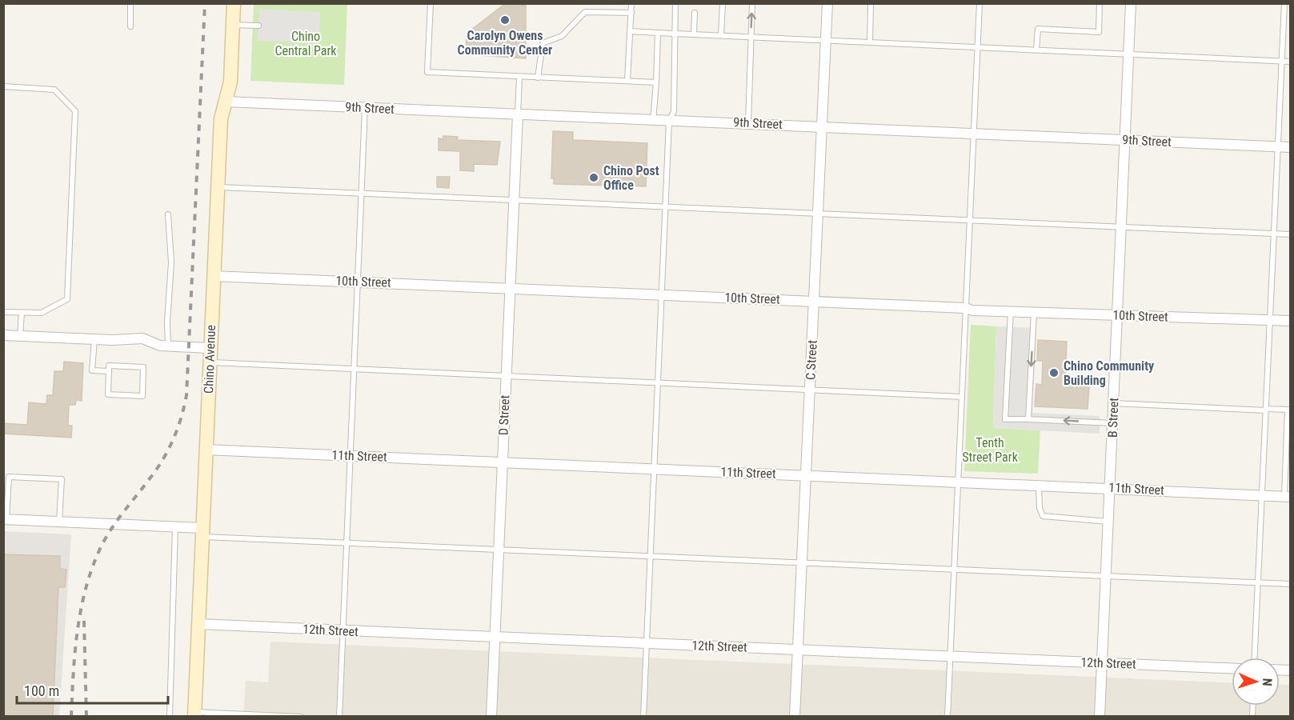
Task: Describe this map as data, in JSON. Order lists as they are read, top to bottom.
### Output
{
  "streets": {
    "main road": ["Chino Avenue"],
    "street": [
      "9th Street",
      "10th Street",
      "C Street",
      "D Street",
      "B Street",
      "11th Street",
      "12th Street"
    ]
  },
  "crossings": [
    ["9th Street", "Chino Avenue"],
    ["9th Street", "C Street"],
    ["9th Street", "D Street"],
    ["9th Street", "B Street"],
    ["10th Street", "Chino Avenue"],
    ["10th Street", "C Street"],
    ["10th Street", "D Street"],
    ["10th Street", "B Street"],
    ["Chino Avenue", "11th Street"],
    ["Chino Avenue", "12th Street"],
    ["C Street", "11th Street"],
    ["C Street", "12th Street"],
    ["D Street", "11th Street"],
    ["D Street", "12th Street"],
    ["B Street", "11th Street"],
    ["B Street", "12th Street"]
  ],
  "parks": ["Chino Central Park", "Tenth Street Park"],
  "places": ["Carolyn Owens Community Center", "Chino Post Office", "Chino Community Building"],
  "scale_bar": "100 m",
  "north": "right"
}
